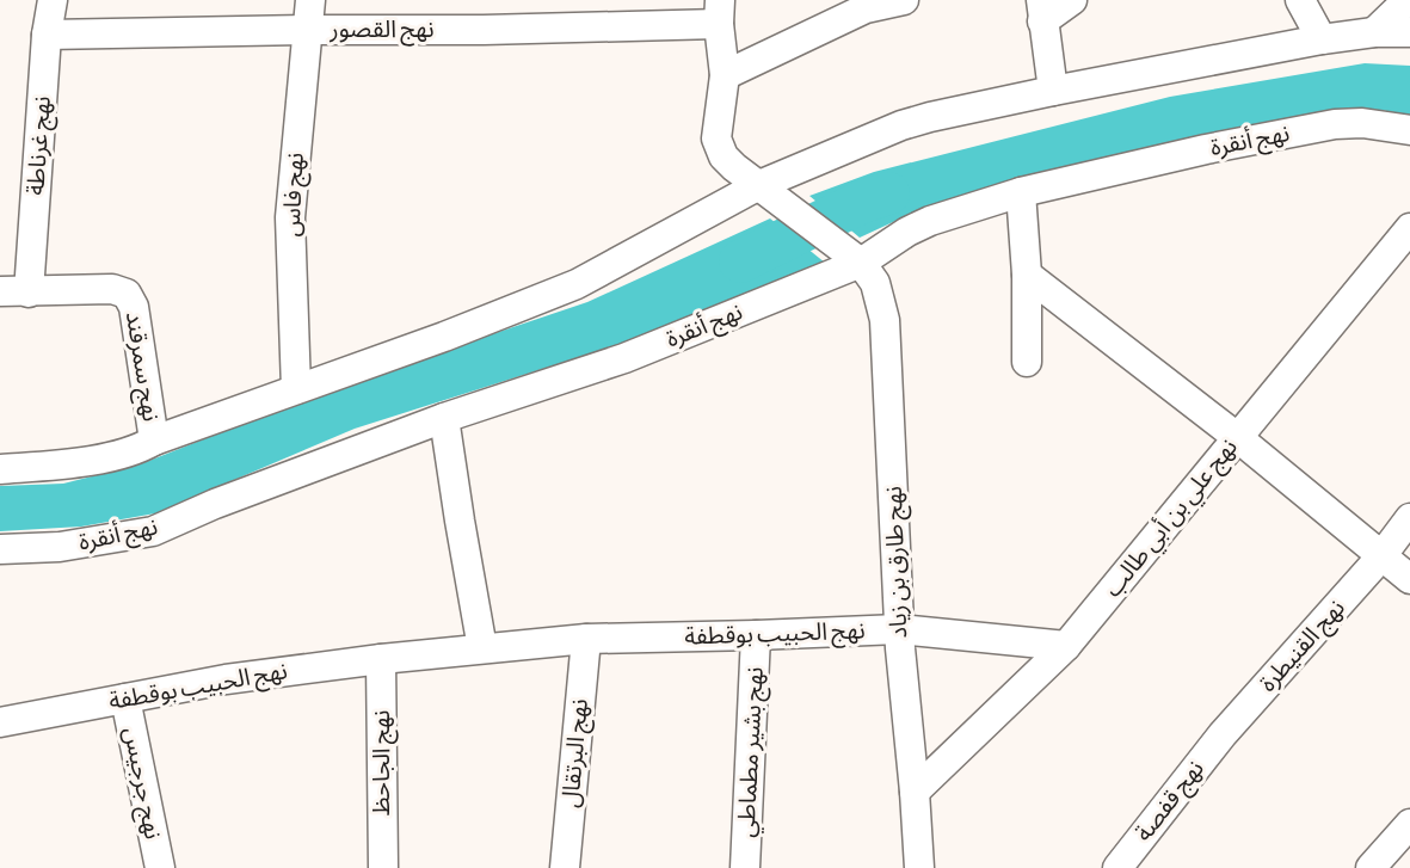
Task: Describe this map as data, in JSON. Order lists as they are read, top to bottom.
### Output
{
  "streets": {
    "street": [
      "نهج القصور",
      "نهج أنقرة",
      "نهج غرناطة",
      "نهج فاس",
      "نهج سمرقند",
      "نهج علي بن أبي طالب",
      "نهج طارق بن زياد",
      "نهج الحبيب بوقطفة",
      "نهج القنيطرة",
      "نهج بشير مطماطي",
      "نهج البرتقال",
      "نهج الجاحظ",
      "نهج جرجيس",
      "نهج قفصة"
    ]
  },
  "crossings": [
    ["نهج القصور", "نهج غرناطة"],
    ["نهج القصور", "نهج فاس"],
    ["نهج أنقرة", "نهج طارق بن زياد"],
    ["نهج غرناطة", "نهج سمرقند"],
    ["نهج علي بن أبي طالب", "نهج طارق بن زياد"],
    ["نهج علي بن أبي طالب", "نهج الحبيب بوقطفة"],
    ["نهج طارق بن زياد", "نهج الحبيب بوقطفة"],
    ["نهج الحبيب بوقطفة", "نهج بشير مطماطي"],
    ["نهج الحبيب بوقطفة", "نهج البرتقال"],
    ["نهج الحبيب بوقطفة", "نهج الجاحظ"],
    ["نهج الحبيب بوقطفة", "نهج جرجيس"],
    ["نهج القنيطرة", "نهج قفصة"]
  ]
}
